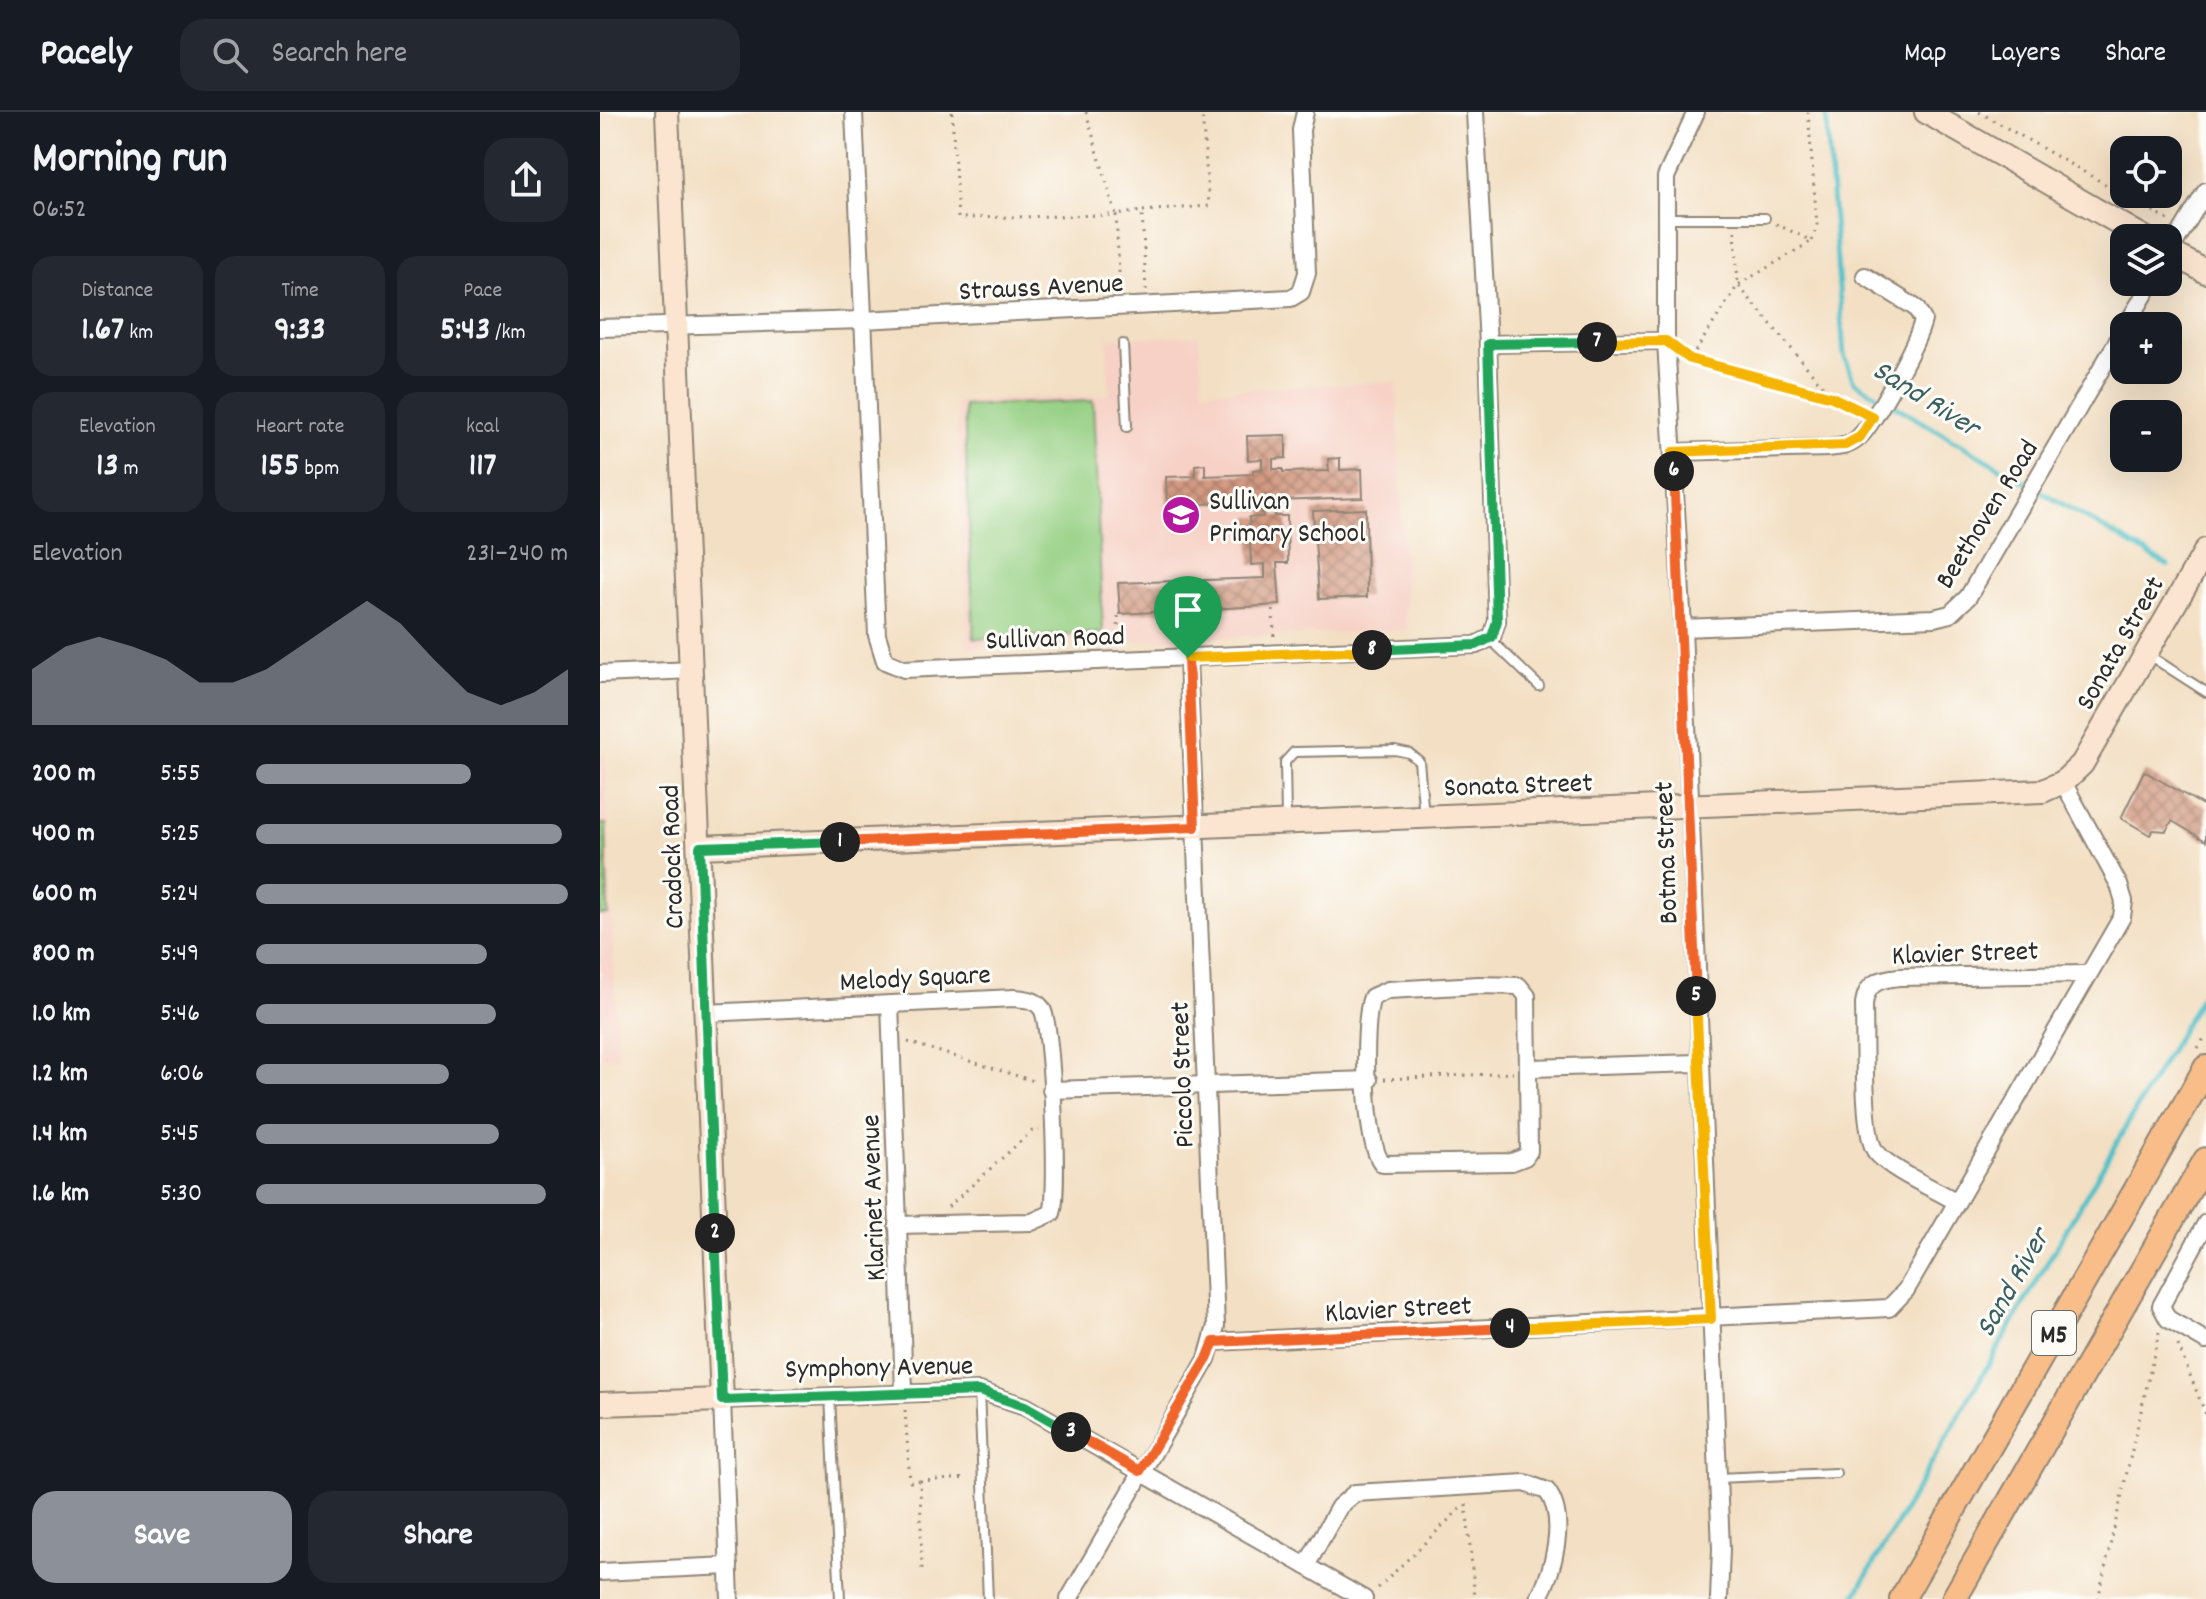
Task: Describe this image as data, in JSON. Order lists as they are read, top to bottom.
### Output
{
  "streets": {
    "main road": ["M5"],
    "street": [
      "Strauss Avenue",
      "Beethoven Road",
      "Sullivan Road",
      "Sonata Street",
      "Botma Street",
      "Cradock Road",
      "Klavier Street",
      "Melody Square",
      "Piccolo Street",
      "Klarinet Avenue",
      "Symphony Avenue"
    ]
  },
  "crossings": [
    ["Strauss Avenue", "Sullivan Road"],
    ["Strauss Avenue", "Cradock Road"],
    ["Beethoven Road", "Botma Street"],
    ["Sullivan Road", "Piccolo Street"],
    ["Sonata Street", "Botma Street"],
    ["Sonata Street", "Cradock Road"],
    ["Sonata Street", "Klavier Street"],
    ["Sonata Street", "Piccolo Street"],
    ["Botma Street", "Klavier Street"],
    ["Cradock Road", "Melody Square"],
    ["Cradock Road", "Symphony Avenue"],
    ["Klavier Street", "Piccolo Street"],
    ["Melody Square", "Klarinet Avenue"],
    ["Piccolo Street", "Symphony Avenue"],
    ["Klarinet Avenue", "Symphony Avenue"]
  ],
  "water": ["Sand River"],
  "places": {
    "school or university": ["Sullivan Primary School"]
  },
  "page": {
    "header": "Pacely",
    "search": "Search here",
    "nav": ["Map", "Layers", "Share"],
    "heading": ["Morning run", "06:52"],
    "map_buttons": ["+", "−"],
    "stats": [
      ["Distance", "1.67 km"],
      ["Time", "9:33"],
      ["Pace", "5:43 /km"],
      ["Elevation", "13 m"],
      ["Heart rate", "155 bpm"],
      ["kcal", "117"]
    ],
    "pins": [
      "7",
      "6",
      "8",
      "1",
      "5",
      "2",
      "4",
      "3"
    ],
    "chart": ["Elevation", "231–240 m"],
    "list": [
      {
        "name": "200 m",
        "note": "5:55"
      },
      {
        "name": "400 m",
        "note": "5:25"
      },
      {
        "name": "600 m",
        "note": "5:24"
      },
      {
        "name": "800 m",
        "note": "5:49"
      },
      {
        "name": "1.0 km",
        "note": "5:46"
      },
      {
        "name": "1.2 km",
        "note": "6:06"
      },
      {
        "name": "1.4 km",
        "note": "5:45"
      },
      {
        "name": "1.6 km",
        "note": "5:30"
      }
    ],
    "buttons": ["Save", "Share"]
  }
}
